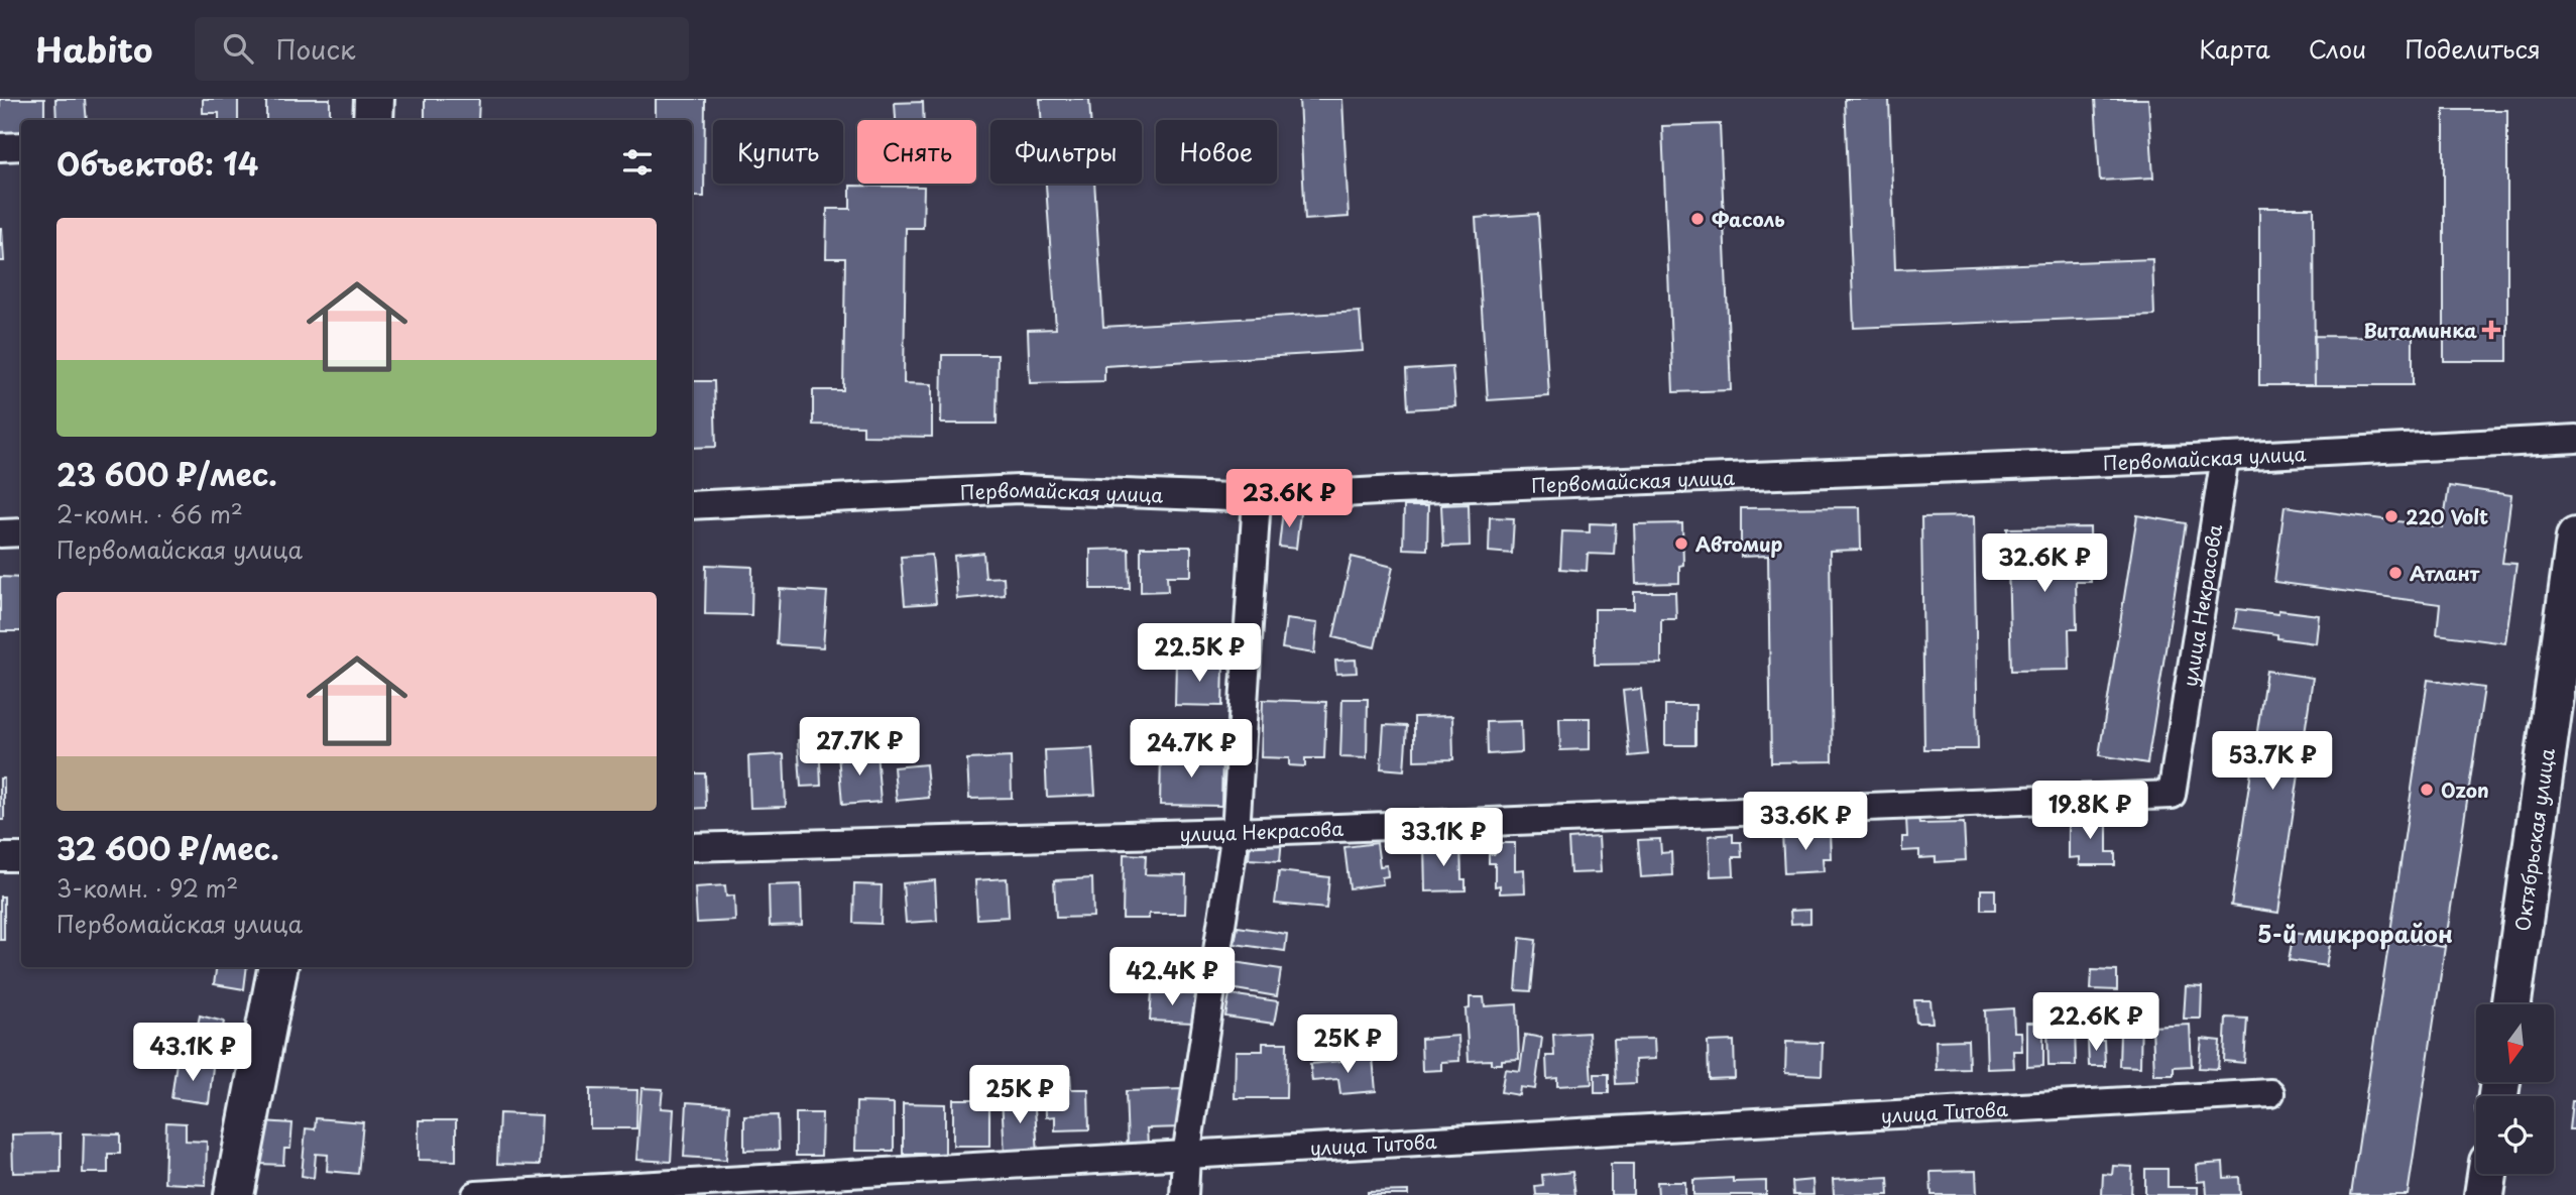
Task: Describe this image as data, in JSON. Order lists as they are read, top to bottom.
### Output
{
  "streets": {
    "street": [
      "Первомайская улица",
      "улица Некрасова",
      "Октябрьская улица",
      "улица Титова"
    ]
  },
  "crossings": [
    ["Первомайская улица", "улица Некрасова"]
  ],
  "districts": ["5-й микрорайон"],
  "places": {
    "other": [
      "Фасоль",
      "220 Volt",
      "Автомир",
      "Атлант",
      "Ozon"
    ],
    "health": ["Витаминка"]
  },
  "north": "bottom",
  "page": {
    "header": "Habito",
    "search": "Поиск",
    "nav": ["Карта", "Слои", "Поделиться"],
    "chip": [
      "Купить",
      "Снять",
      "Фильтры",
      "Новое"
    ],
    "heading": "Объектов: 14",
    "list": [
      {
        "name": "23 600 ₽/мес.",
        "note": "2-комн. · 66 m² · Первомайская улица"
      },
      {
        "name": "32 600 ₽/мес.",
        "note": "3-комн. · 92 m² · Первомайская улица"
      }
    ],
    "price": [
      "23.6K ₽",
      "32.6K ₽",
      "22.5K ₽",
      "27.7K ₽",
      "24.7K ₽",
      "53.7K ₽",
      "19.8K ₽",
      "33.6K ₽",
      "33.1K ₽",
      "42.4K ₽",
      "22.6K ₽",
      "25K ₽",
      "43.1K ₽",
      "25K ₽"
    ]
  }
}
